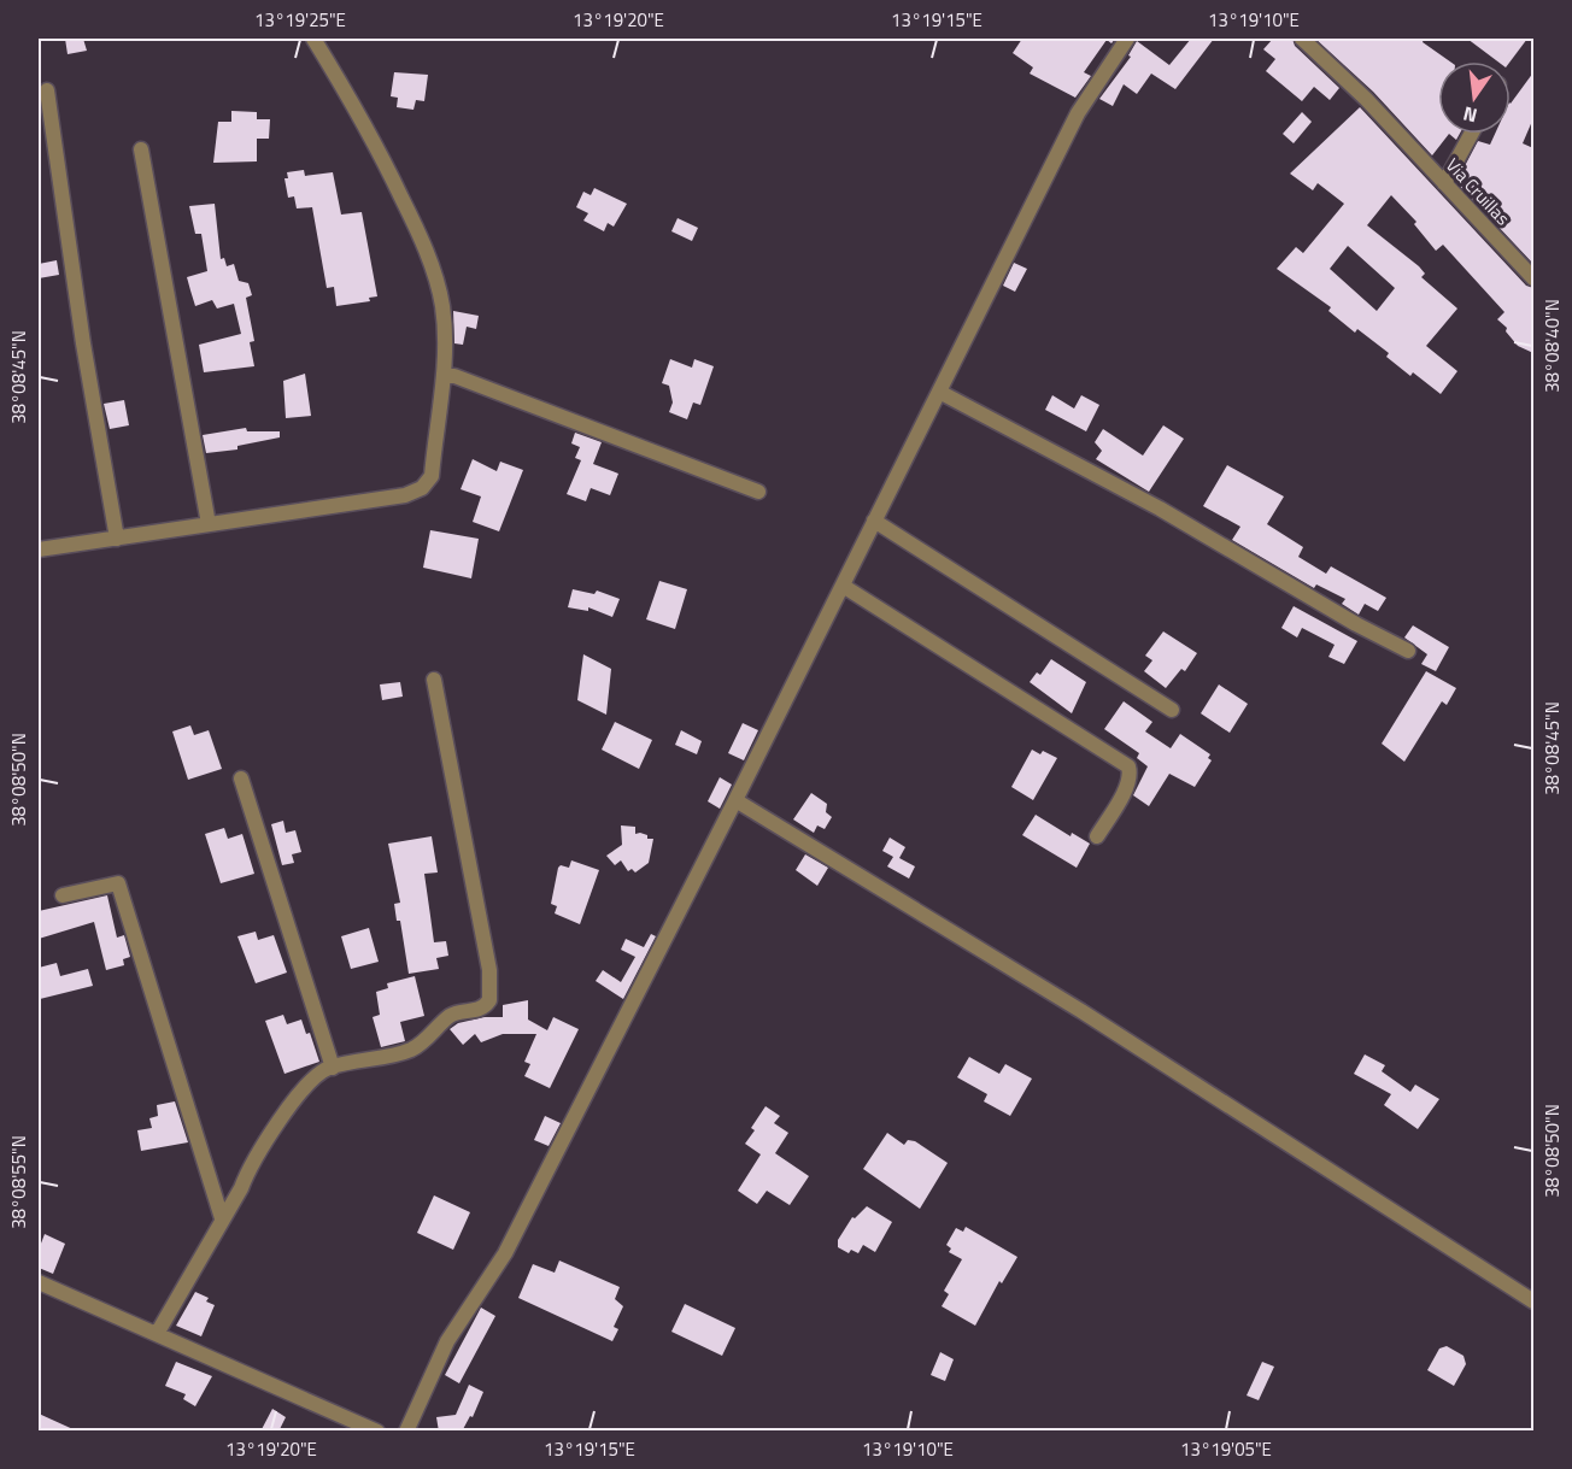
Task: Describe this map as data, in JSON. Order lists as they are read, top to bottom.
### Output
{
  "streets": {
    "street": ["Via Cruillas"]
  },
  "north": "bottom",
  "coordinates": [
    "13°19'25\"E",
    "13°19'20\"E",
    "13°19'15\"E",
    "13°19'10\"E",
    "38°08'40\"N",
    "38°08'45\"N",
    "38°08'50\"N",
    "38°08'55\"N",
    "13°19'05\"E"
  ]
}
